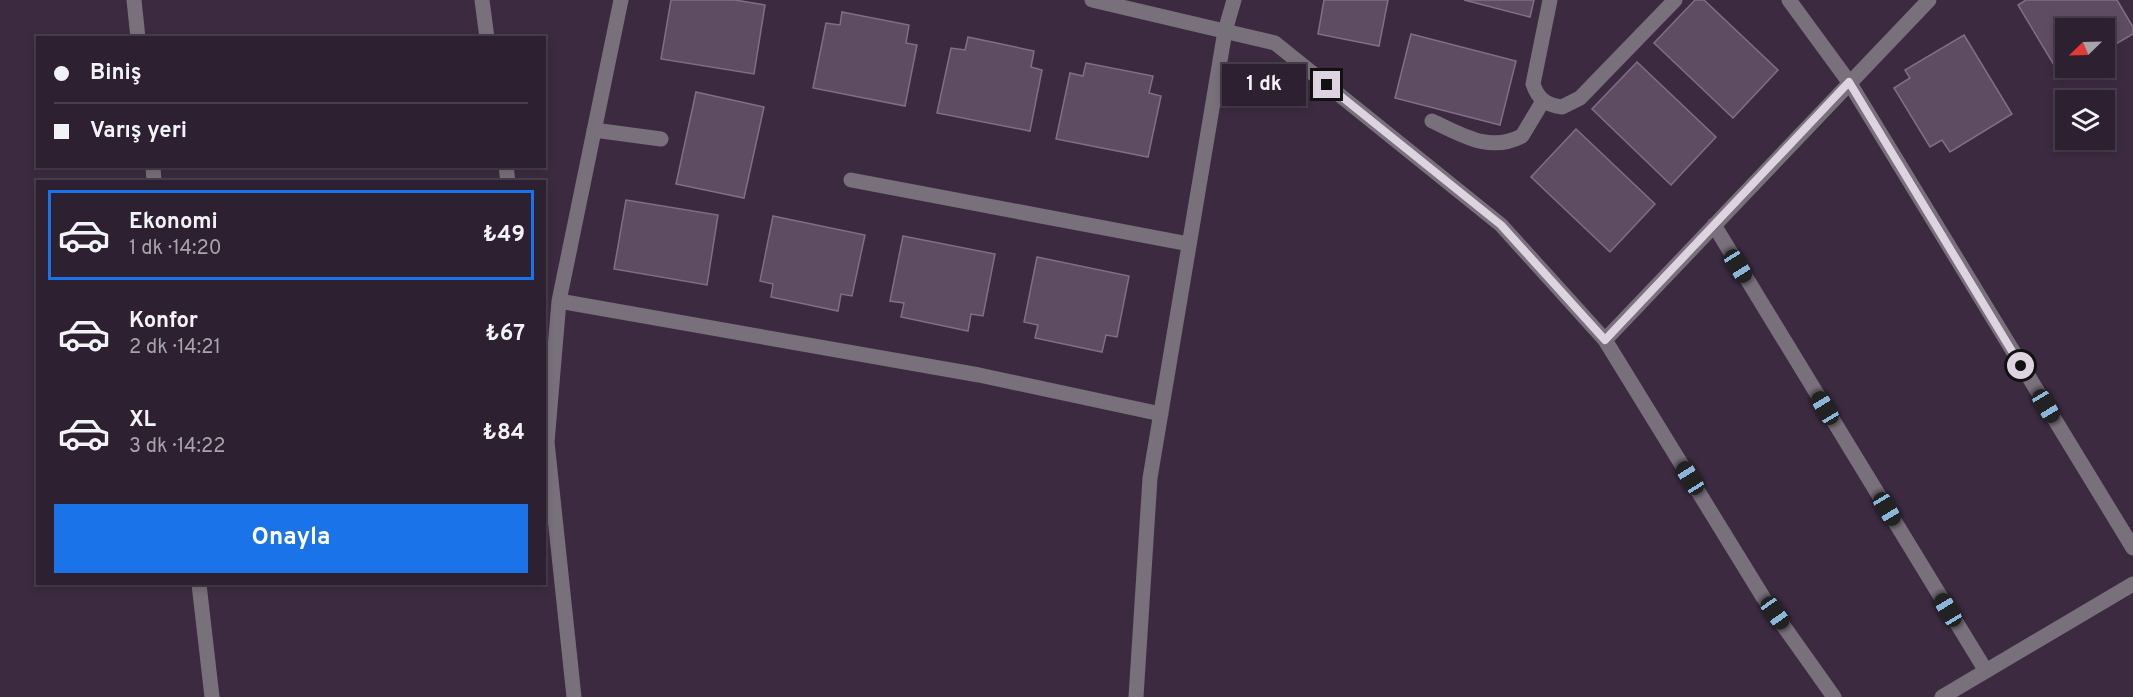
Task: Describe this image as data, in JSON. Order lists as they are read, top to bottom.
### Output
{
  "north": "bottom left",
  "page": {
    "banner": ["Biniş", "Varış yeri"],
    "bubble": "1 dk",
    "list": [
      {
        "name": "Ekonomi",
        "note": "1 dk · 14:20",
        "value": "₺49"
      },
      {
        "name": "Konfor",
        "note": "2 dk · 14:21",
        "value": "₺67"
      },
      {
        "name": "XL",
        "note": "3 dk · 14:22",
        "value": "₺84"
      }
    ],
    "buttons": "Onayla"
  }
}
